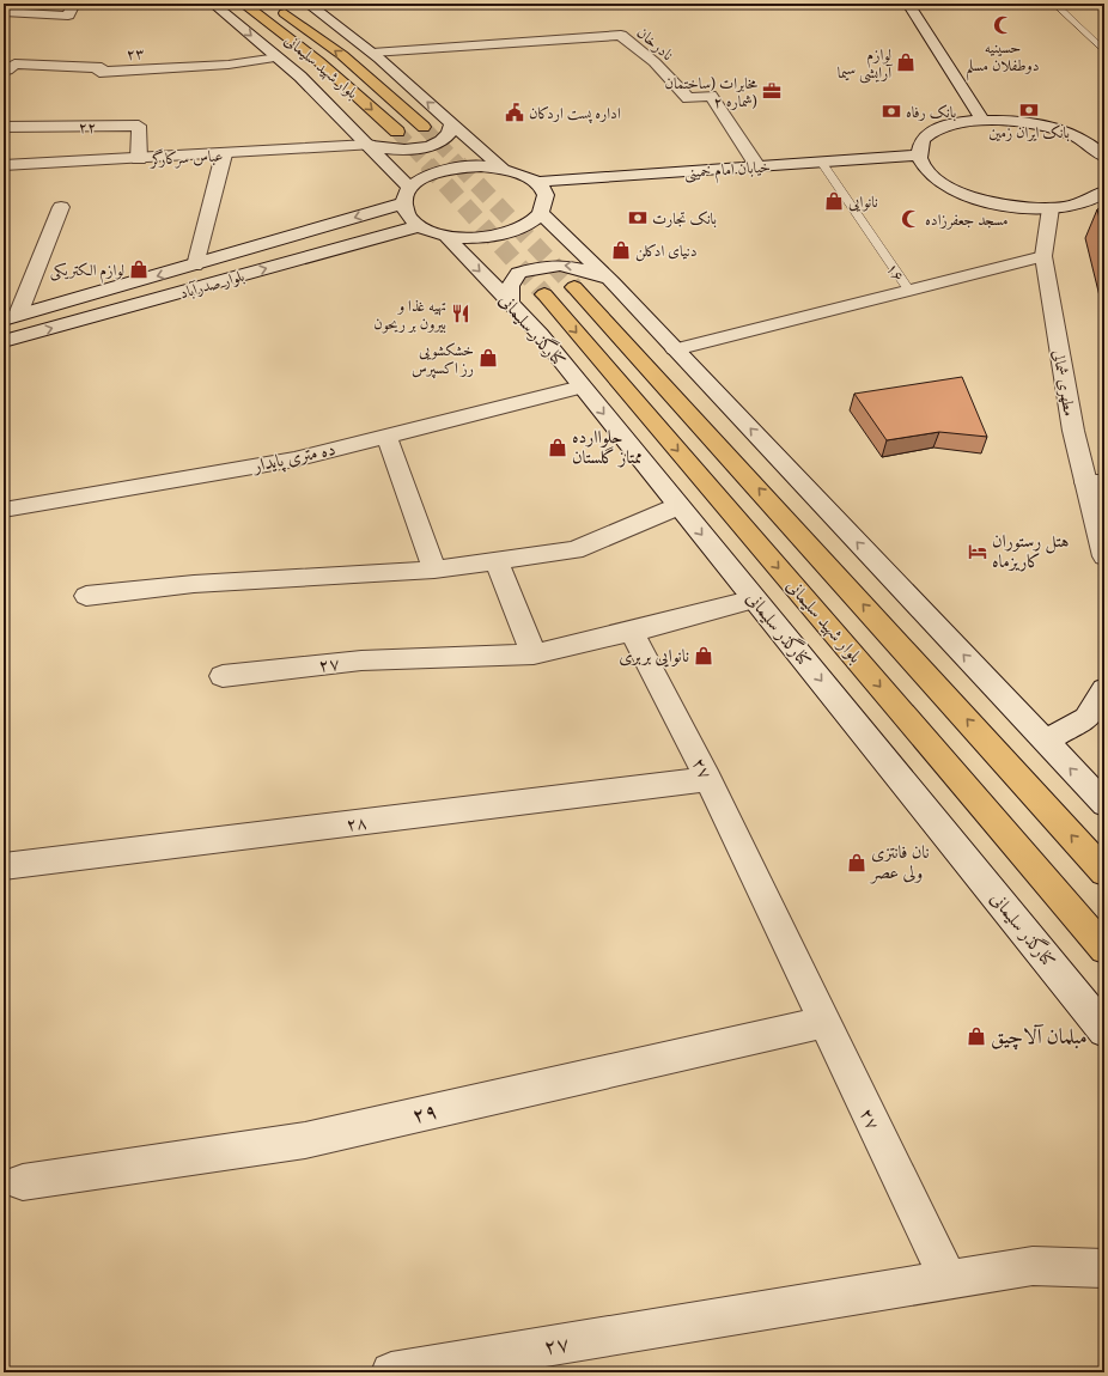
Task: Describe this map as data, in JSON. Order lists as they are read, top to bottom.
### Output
{
  "streets": {
    "main road": ["بلوار شهید سلیمانی"],
    "street": [
      "نادرخان",
      "۲۳",
      "۲۲",
      "عباس سرکارگر",
      "خیابان امام خمینی",
      "۱۶",
      "بلوار صدرآباد",
      "کنارگذر سلیمانی",
      "مطهری شمالی",
      "ده متری پایدار",
      "۲۷",
      "۲۸",
      "۲۹"
    ]
  },
  "crossings": [
    ["نادرخان", "خیابان امام خمینی"],
    ["۲۲", "عباس سرکارگر"],
    ["خیابان امام خمینی", "۱۶"],
    ["۱۶", "مطهری شمالی"],
    ["کنارگذر سلیمانی", "ده متری پایدار"],
    ["۲۷", "۲۸"],
    ["۲۷", "۲۹"]
  ],
  "places": {
    "mosque": ["حسینیه دوطفلان مسلم", "مسجد جعفرزاده"],
    "shop": [
      "لوازم آرایشی سیما",
      "نانوایی",
      "دنیای ادکلن",
      "لوازم الکتریکی",
      "خشکشویی رز اکسپرس",
      "حلواارده ممتاز گلستان",
      "نانوایی بربری",
      "نان فانتزی ولی عصر",
      "مبلمان آلاچیق"
    ],
    "office": ["مخابرات (ساختمان شماره ۲)"],
    "bank": ["بانک ایران زمین", "بانک رفاه", "بانک تجارت"],
    "public building": ["اداره پست اردکان"],
    "restaurant": ["تهیه غذا و بیرون بر ریحون"],
    "hotel": ["هتل رستوران کاریزماه"]
  }
}
